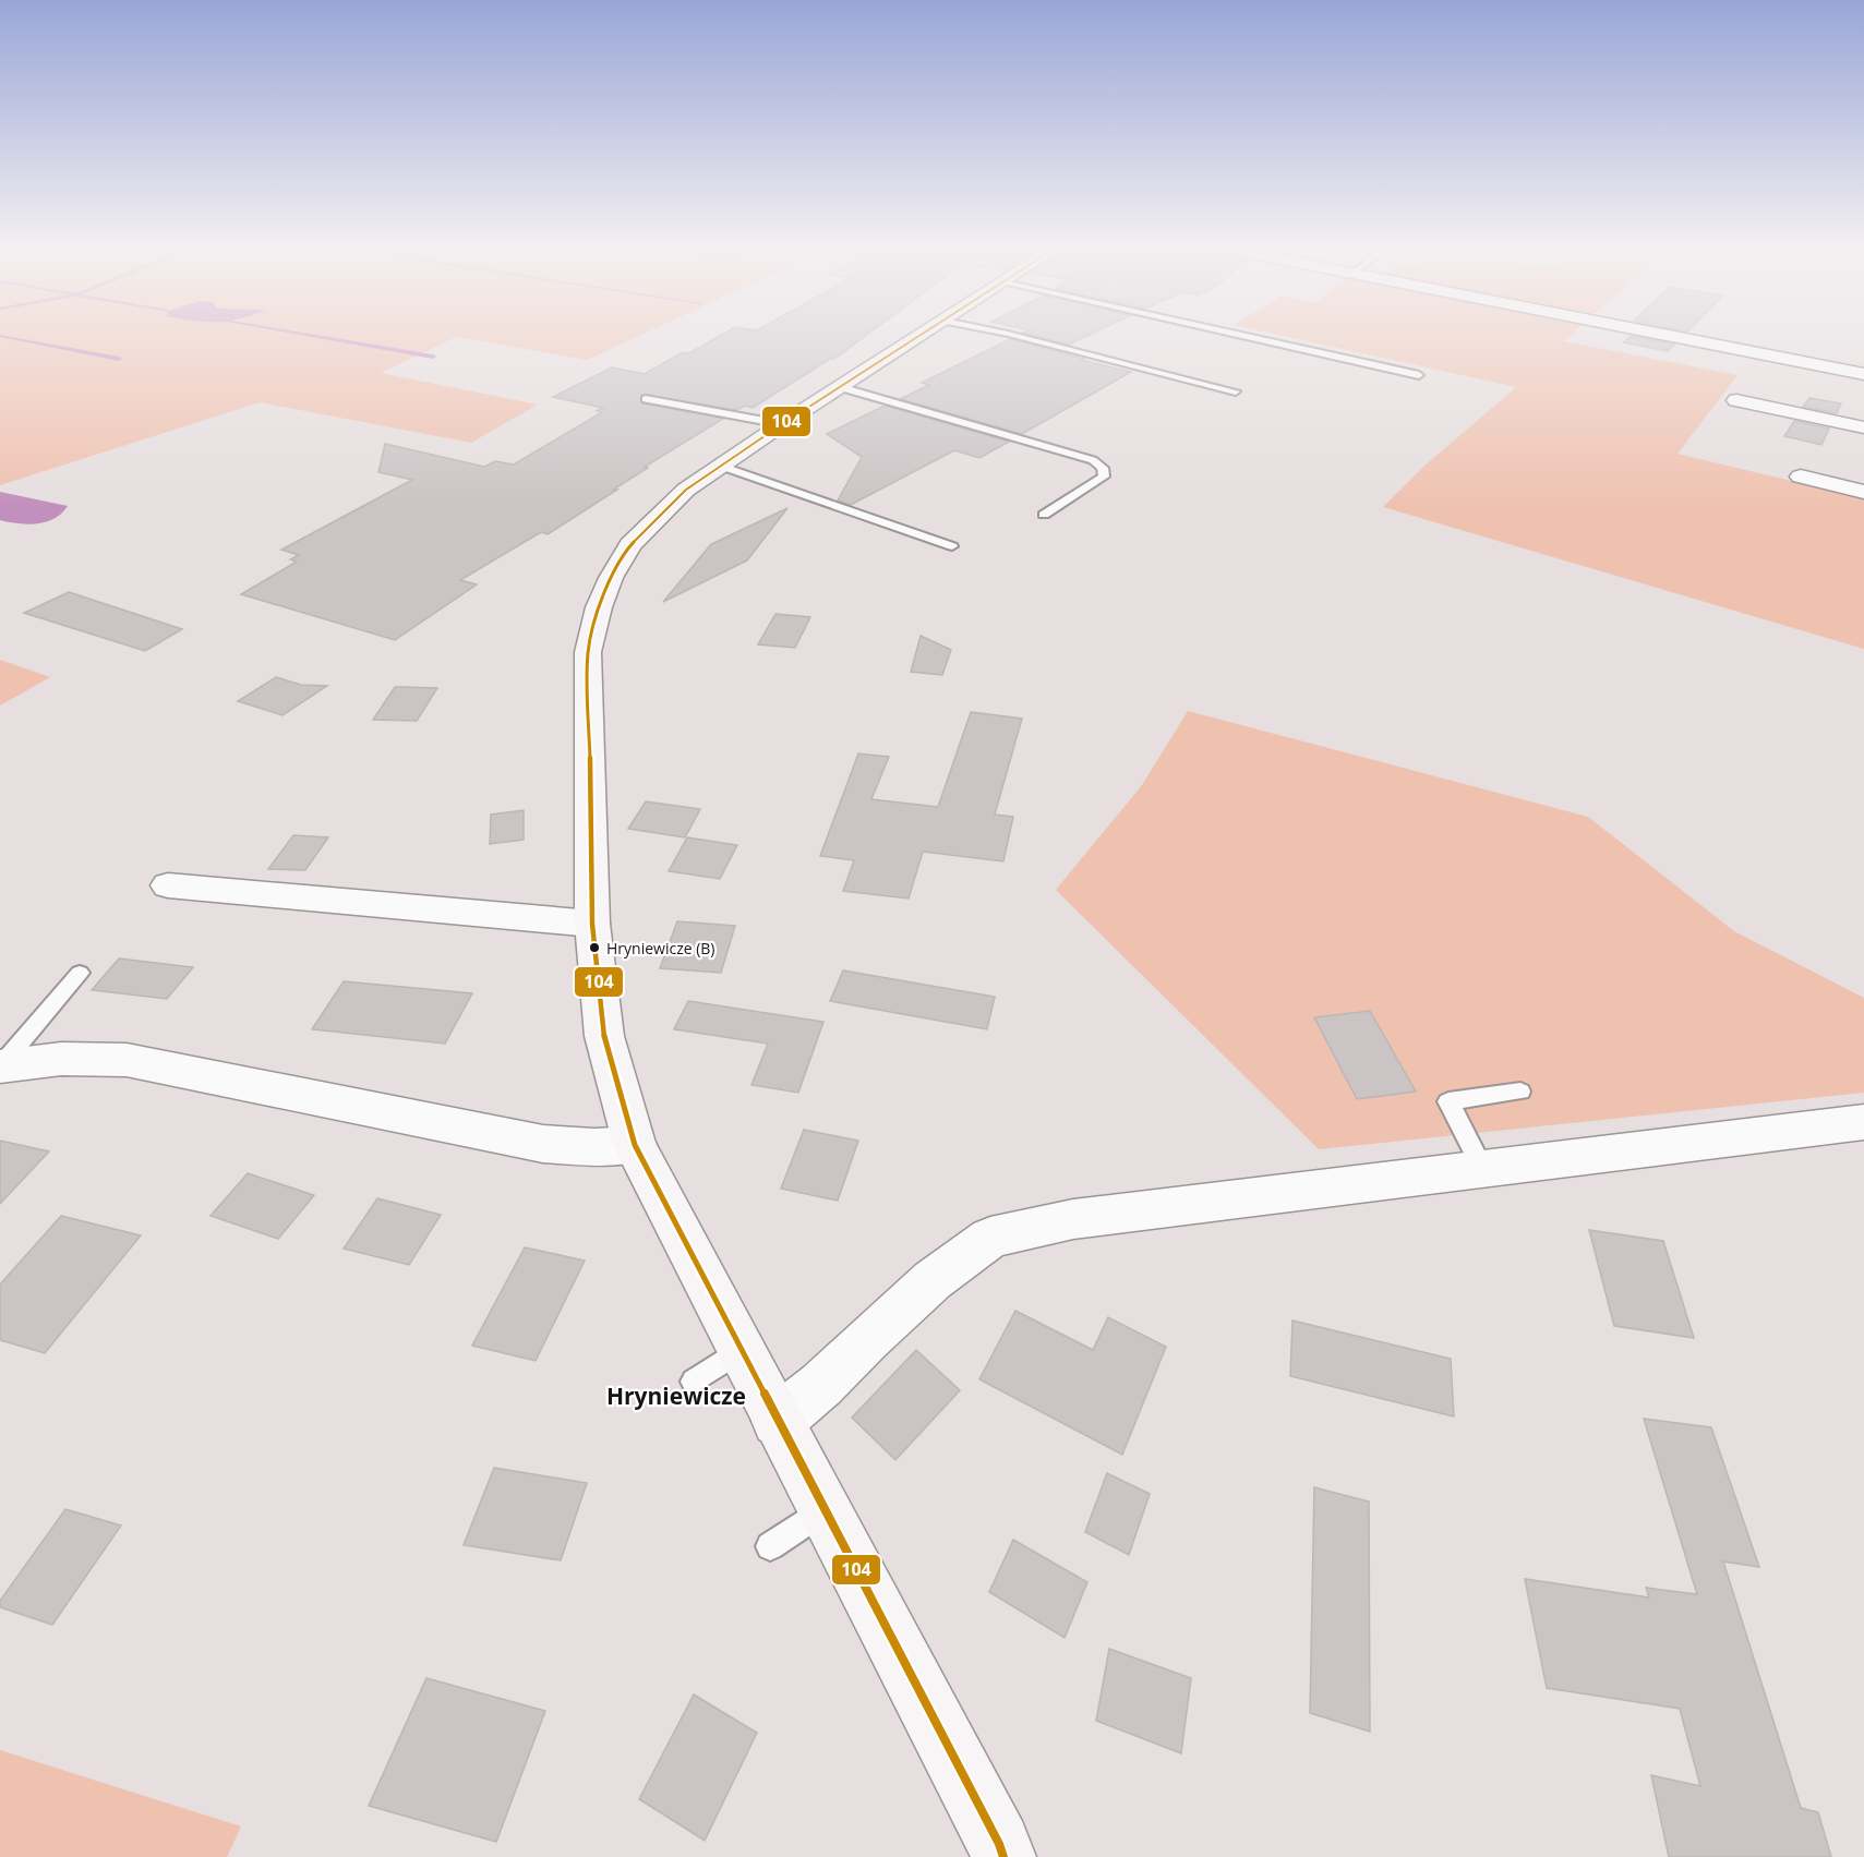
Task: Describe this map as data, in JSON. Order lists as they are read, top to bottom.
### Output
{
  "districts": ["Hryniewicze"],
  "places": ["Hryniewicze (B)"],
  "lines": ["transit line 104"]
}
